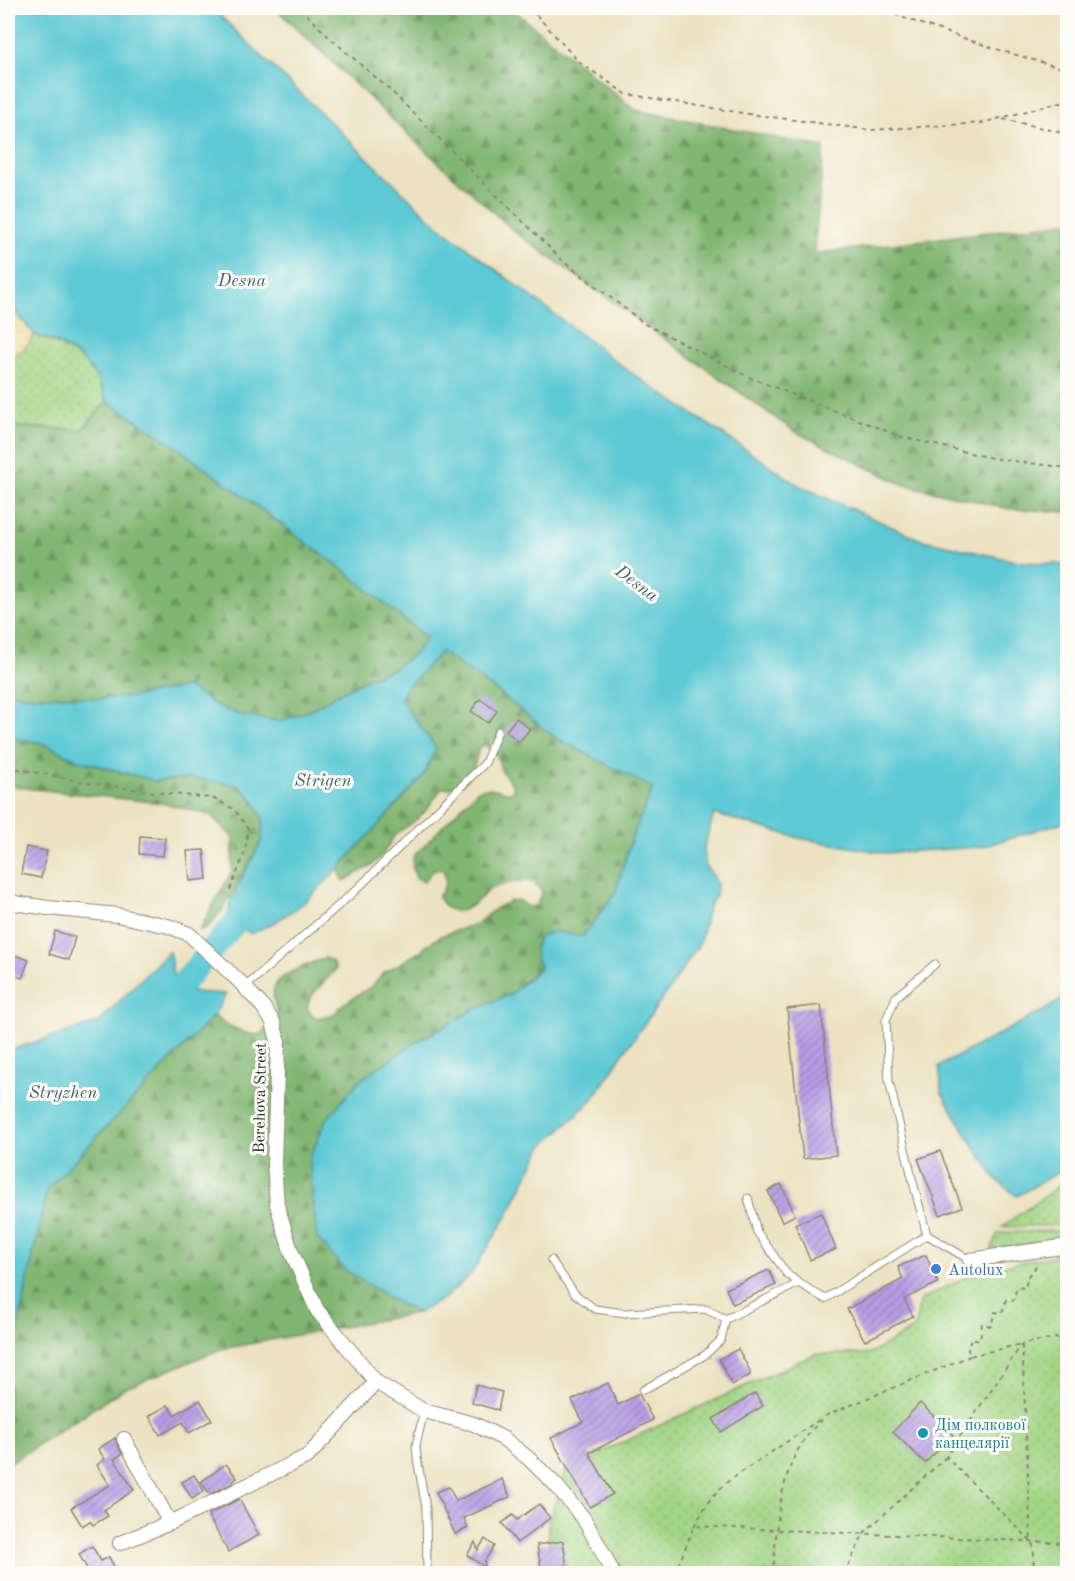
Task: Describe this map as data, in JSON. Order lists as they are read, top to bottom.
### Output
{
  "streets": {
    "street": ["Berehova Street"]
  },
  "water": ["Desna", "Strigen", "Stryzhen"],
  "places": ["Autolux", "Дім полкової канцелярії"]
}
